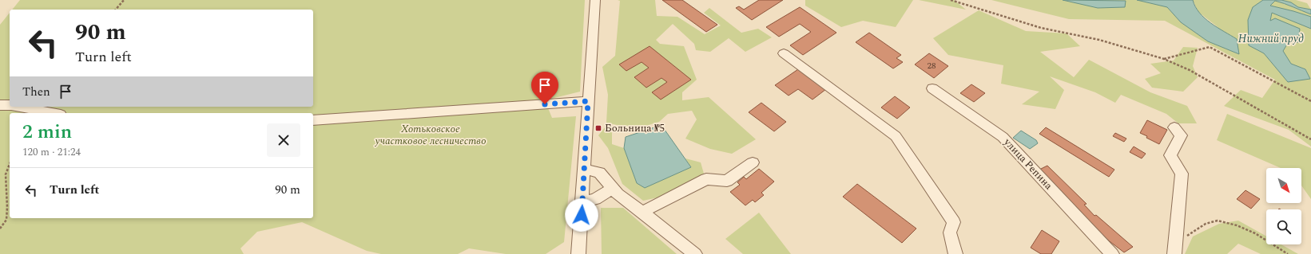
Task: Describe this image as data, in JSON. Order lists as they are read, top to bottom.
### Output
{
  "streets": {
    "street": ["улица Репина"]
  },
  "water": ["Нижний пруд"],
  "parks": ["Хотьковское участковое лесничество"],
  "places": {
    "transit": ["Больница №5"]
  },
  "house_numbers": ["28"],
  "north": "bottom right",
  "page": {
    "turn": ["90 m", "Turn left"],
    "then": "Then",
    "heading": ["2 min", "120 m · 21:24"],
    "list": [
      {
        "name": "Turn left",
        "value": "90 m"
      }
    ]
  }
}
